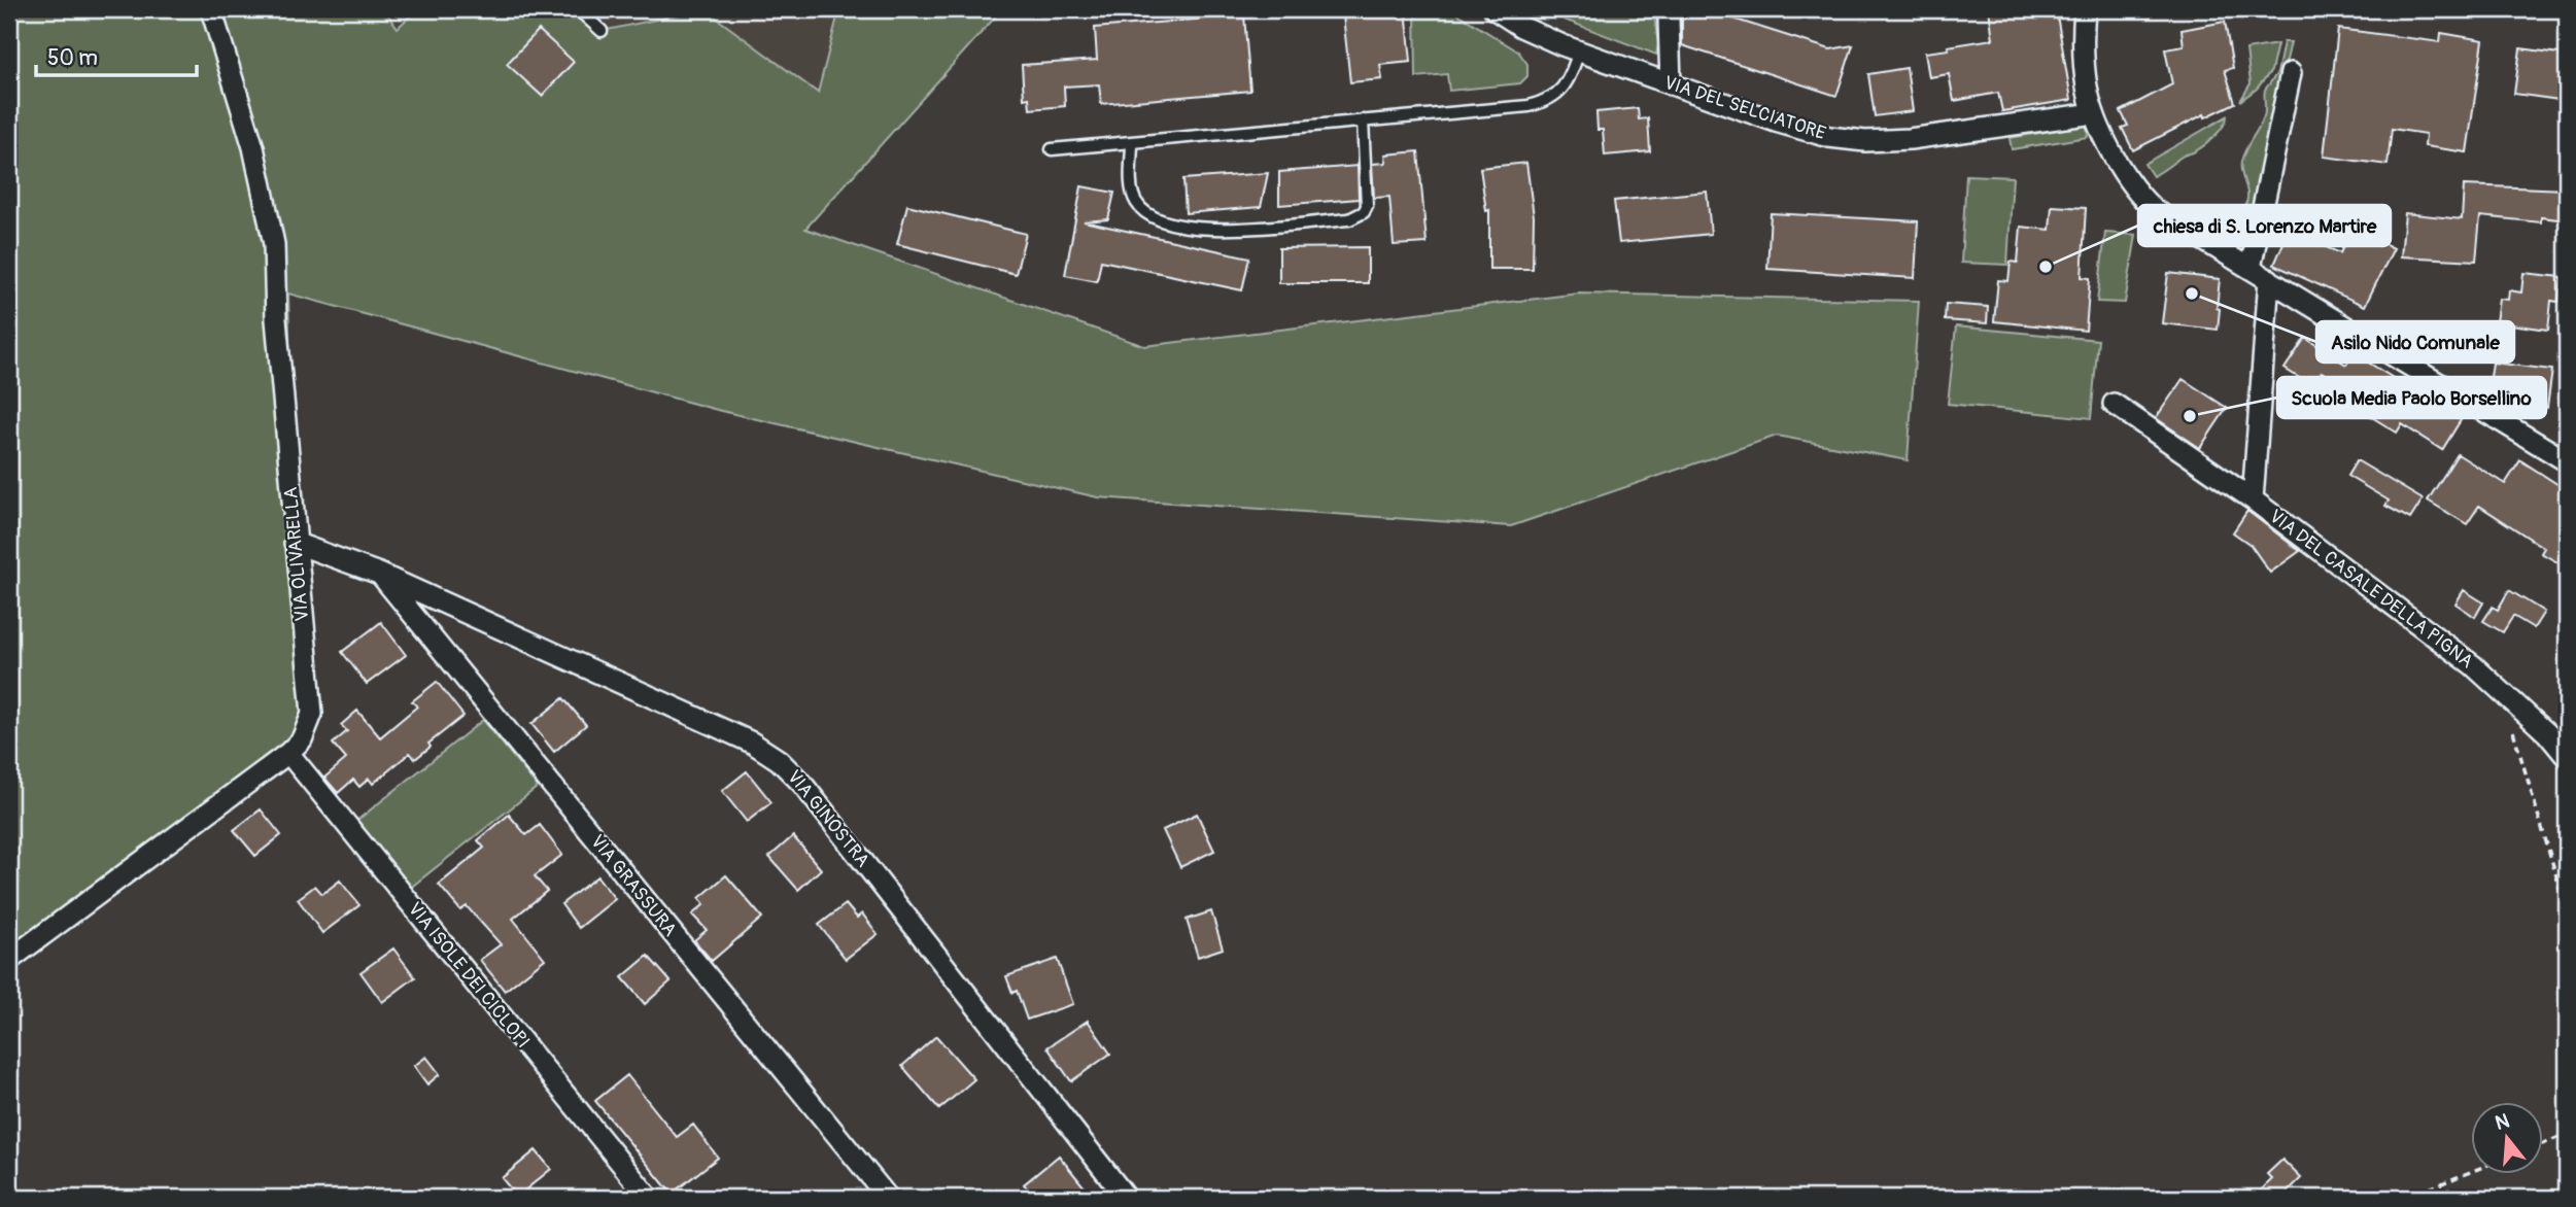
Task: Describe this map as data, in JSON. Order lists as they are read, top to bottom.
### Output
{
  "streets": {
    "street": [
      "VIA DEL SELCIATORE",
      "VIA OLIVARELLA",
      "VIA DEL CASALE DELLA PIGNA",
      "VIA GINOSTRA",
      "VIA GRASSURA",
      "VIA ISOLE DEI CICLOPI"
    ]
  },
  "crossings": [
    ["VIA OLIVARELLA", "VIA GINOSTRA"],
    ["VIA OLIVARELLA", "VIA ISOLE DEI CICLOPI"],
    ["VIA GINOSTRA", "VIA GRASSURA"]
  ],
  "places": ["chiesa di S. Lorenzo Martire", "Asilo Nido Comunale", "Scuola Media Paolo Borsellino"],
  "scale_bar": "50 m",
  "north": "top"
}
